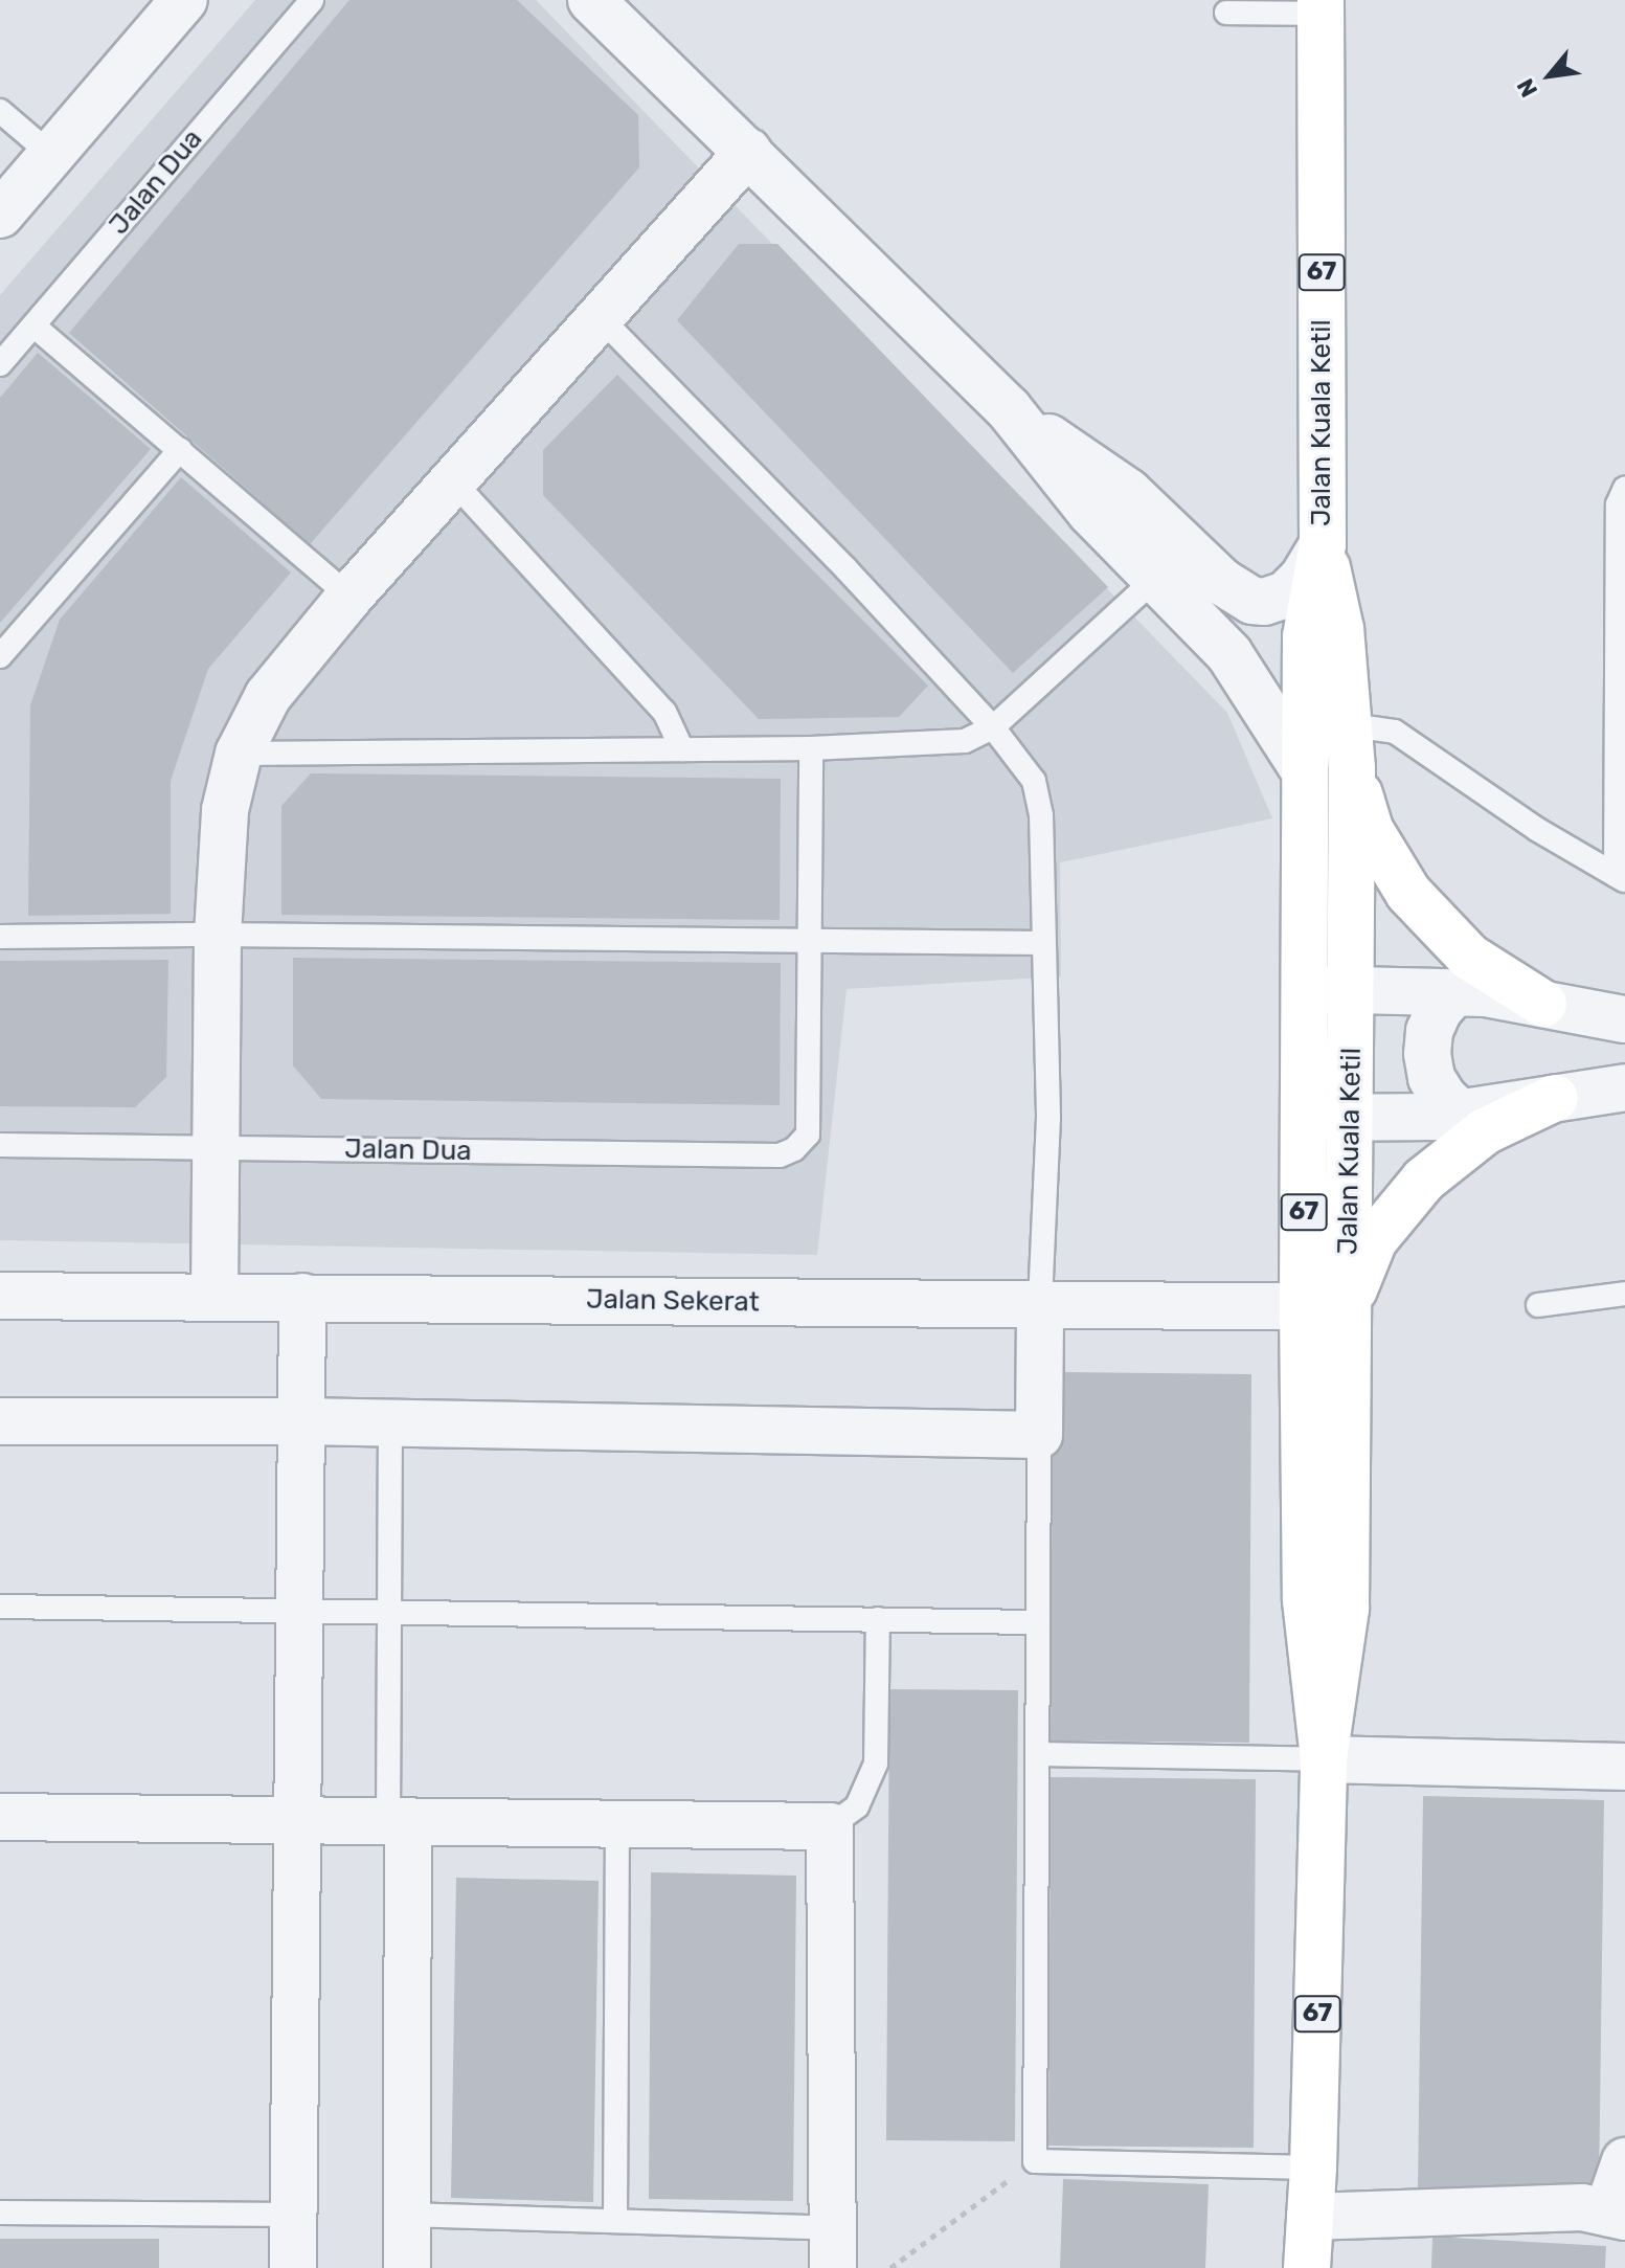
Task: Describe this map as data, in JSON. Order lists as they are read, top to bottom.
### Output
{
  "streets": {
    "main road": ["67", "Jalan Kuala Ketil"],
    "street": ["Jalan Sekerat"],
    "lane": ["Jalan Dua"]
  },
  "crossings": [
    ["Jalan Kuala Ketil", "Jalan Sekerat"]
  ],
  "north": "bottom left"
}
